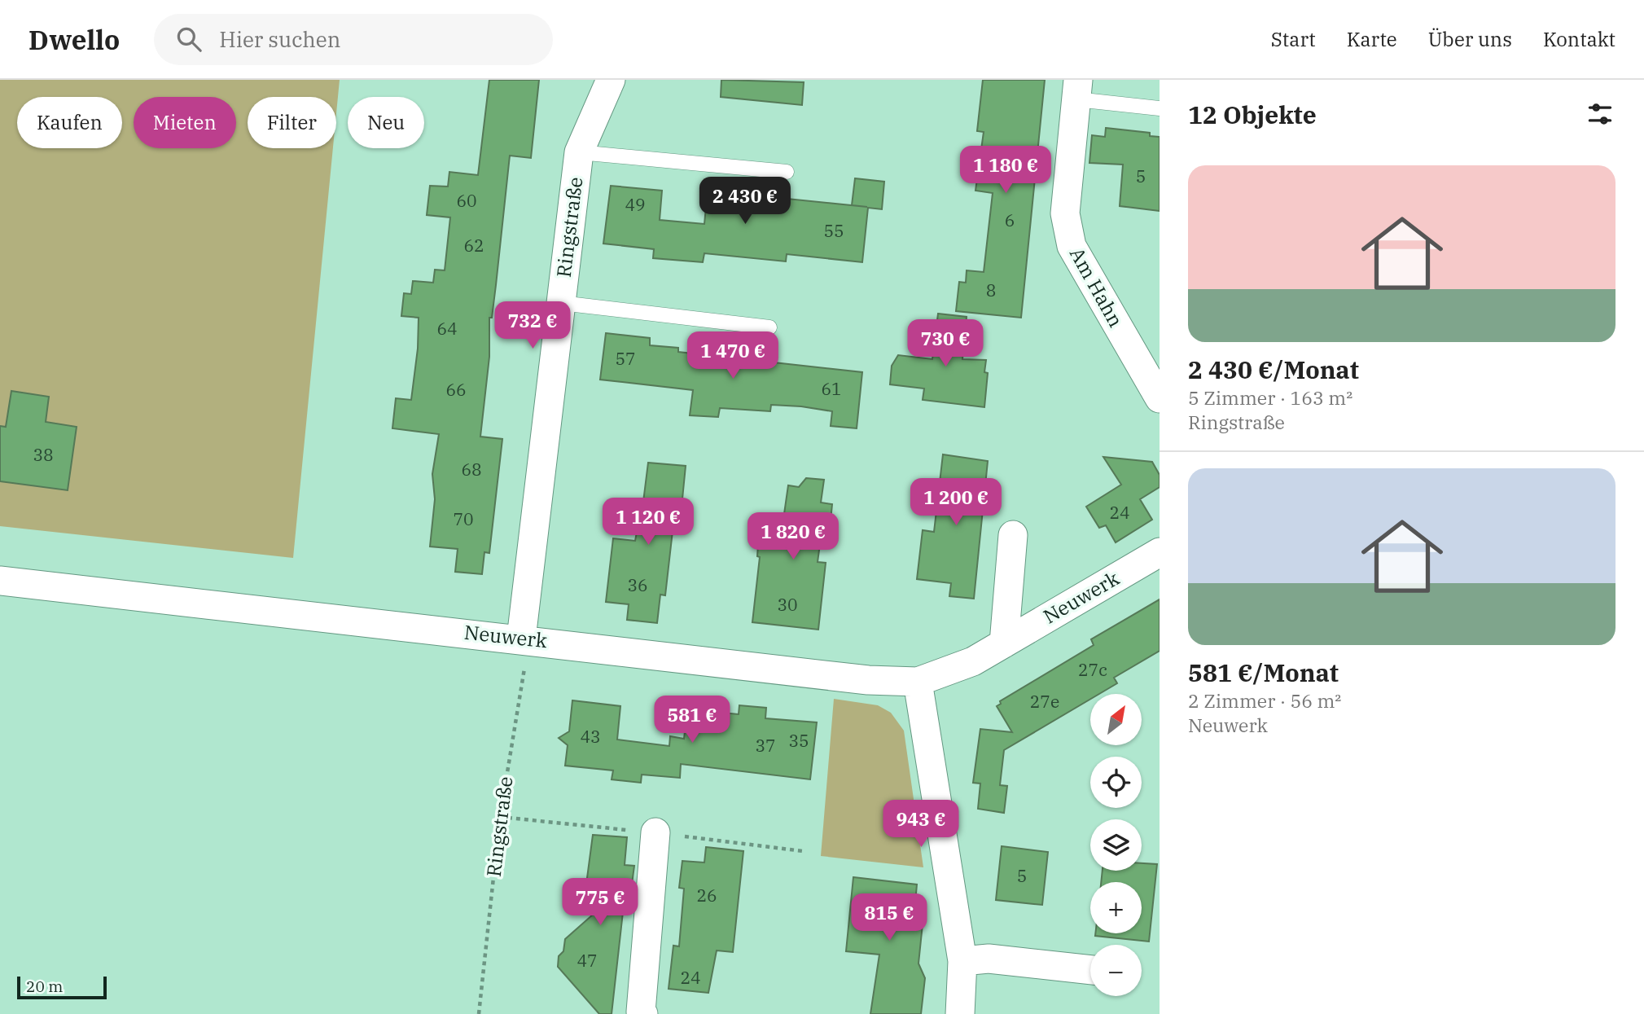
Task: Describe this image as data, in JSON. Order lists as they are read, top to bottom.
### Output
{
  "streets": {
    "street": ["Ringstraße", "Am Hahn", "Neuwerk"]
  },
  "crossings": [
    ["Ringstraße", "Neuwerk"]
  ],
  "house_numbers": [
    "5",
    "60",
    "49",
    "6",
    "55",
    "62",
    "8",
    "64",
    "57",
    "61",
    "66",
    "38",
    "68",
    "24",
    "70",
    "36",
    "30",
    "27c",
    "27e",
    "43",
    "35",
    "37",
    "5",
    "26",
    "47",
    "24"
  ],
  "scale_bar": "20 m",
  "north": "top right",
  "page": {
    "header": "Dwello",
    "search": "Hier suchen",
    "nav": [
      "Start",
      "Karte",
      "Über uns",
      "Kontakt"
    ],
    "heading": "12 Objekte",
    "chip": [
      "Kaufen",
      "Mieten",
      "Filter",
      "Neu"
    ],
    "price": [
      "1 180 €",
      "2 430 €",
      "732 €",
      "730 €",
      "1 470 €",
      "1 200 €",
      "1 120 €",
      "1 820 €",
      "581 €",
      "943 €",
      "775 €",
      "815 €"
    ],
    "list": [
      {
        "name": "2 430 €/Monat",
        "note": "5 Zimmer · 163 m² · Ringstraße"
      },
      {
        "name": "581 €/Monat",
        "note": "2 Zimmer · 56 m² · Neuwerk"
      }
    ],
    "map_buttons": ["+", "−"],
    "scale": "20 m"
  }
}
